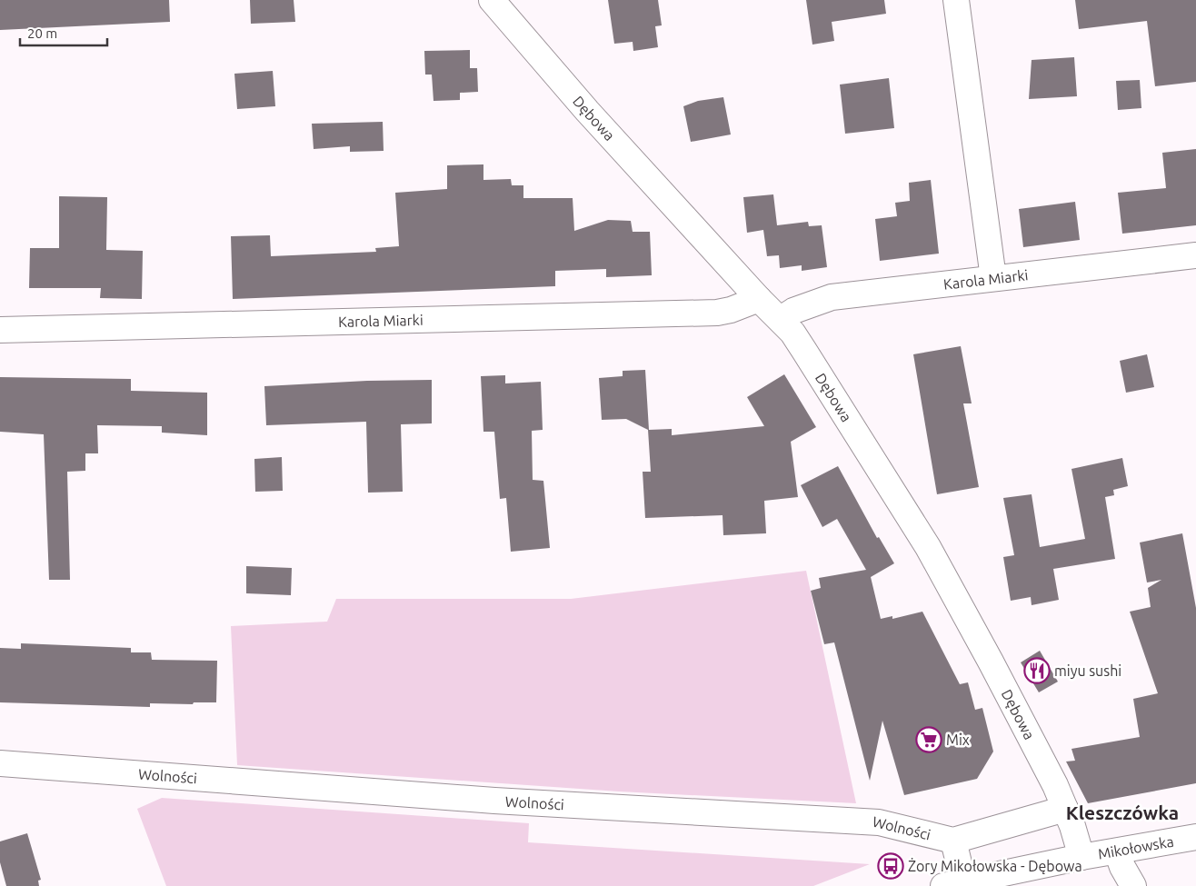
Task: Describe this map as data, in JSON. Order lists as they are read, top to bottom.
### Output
{
  "streets": {
    "street": [
      "Dębowa",
      "Karola Miarki",
      "Wolności",
      "Mikołowska"
    ]
  },
  "crossings": [
    ["Dębowa", "Karola Miarki"],
    ["Dębowa", "Wolności"],
    ["Dębowa", "Mikołowska"]
  ],
  "districts": ["Kleszczówka"],
  "places": {
    "restaurant": ["miyu sushi"],
    "supermarket": ["Mix"],
    "bus stop": ["Żory Mikołowska - Dębowa"]
  },
  "scale_bar": "20 m"
}
